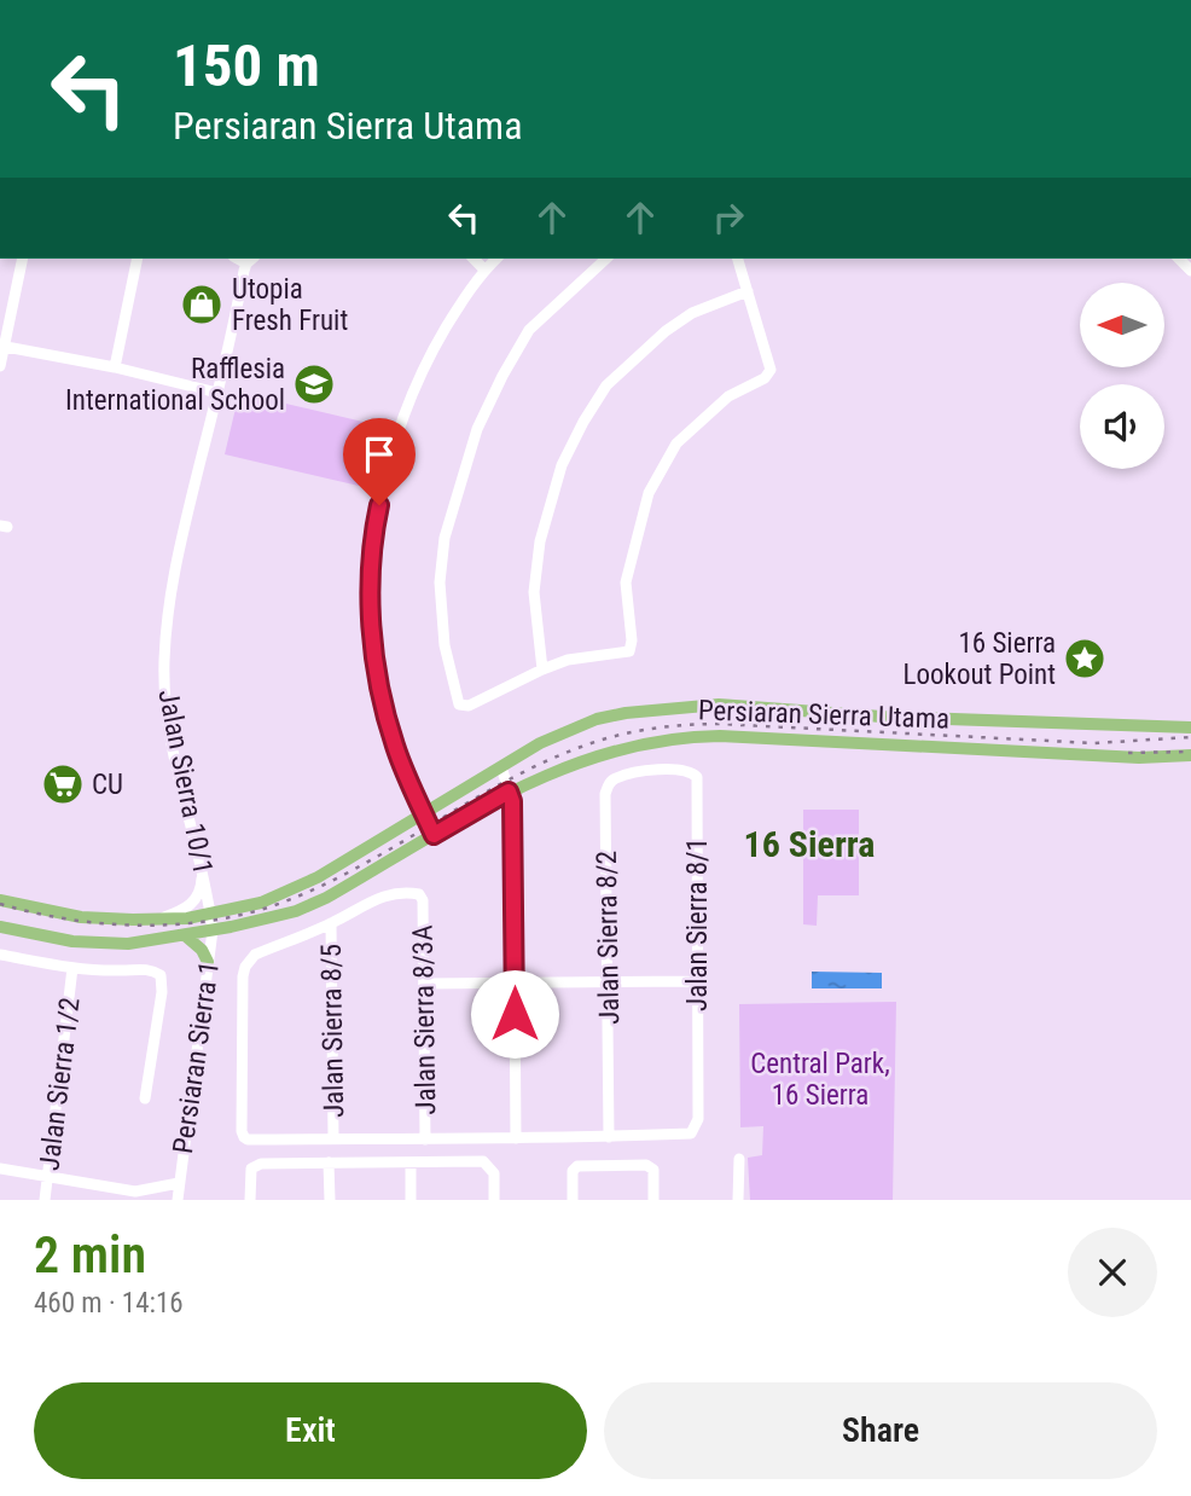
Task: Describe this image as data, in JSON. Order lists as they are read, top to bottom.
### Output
{
  "streets": {
    "main road": ["Persiaran Sierra Utama"],
    "street": [
      "Jalan Sierra 10/1",
      "Jalan Sierra 8/1",
      "Jalan Sierra 8/2",
      "Jalan Sierra 8/3A",
      "Jalan Sierra 8/5",
      "Persiaran Sierra 1",
      "Jalan Sierra 1/2"
    ]
  },
  "crossings": [
    ["Persiaran Sierra Utama", "Jalan Sierra 10/1"],
    ["Persiaran Sierra Utama", "Persiaran Sierra 1"],
    ["Jalan Sierra 10/1", "Persiaran Sierra 1"],
    ["Jalan Sierra 8/1", "Jalan Sierra 8/2"],
    ["Jalan Sierra 8/3A", "Jalan Sierra 8/5"]
  ],
  "districts": ["16 Sierra"],
  "parks": ["Central Park, 16 Sierra"],
  "places": {
    "shop": ["Utopia Fresh Fruit"],
    "school or university": ["Rafflesia International School"],
    "place": ["16 Sierra Lookout Point"],
    "supermarket": ["CU"]
  },
  "north": "left",
  "page": {
    "turn": ["150 m", "Persiaran Sierra Utama"],
    "heading": ["2 min", "460 m · 14:16"],
    "buttons": ["Exit", "Share"]
  }
}
